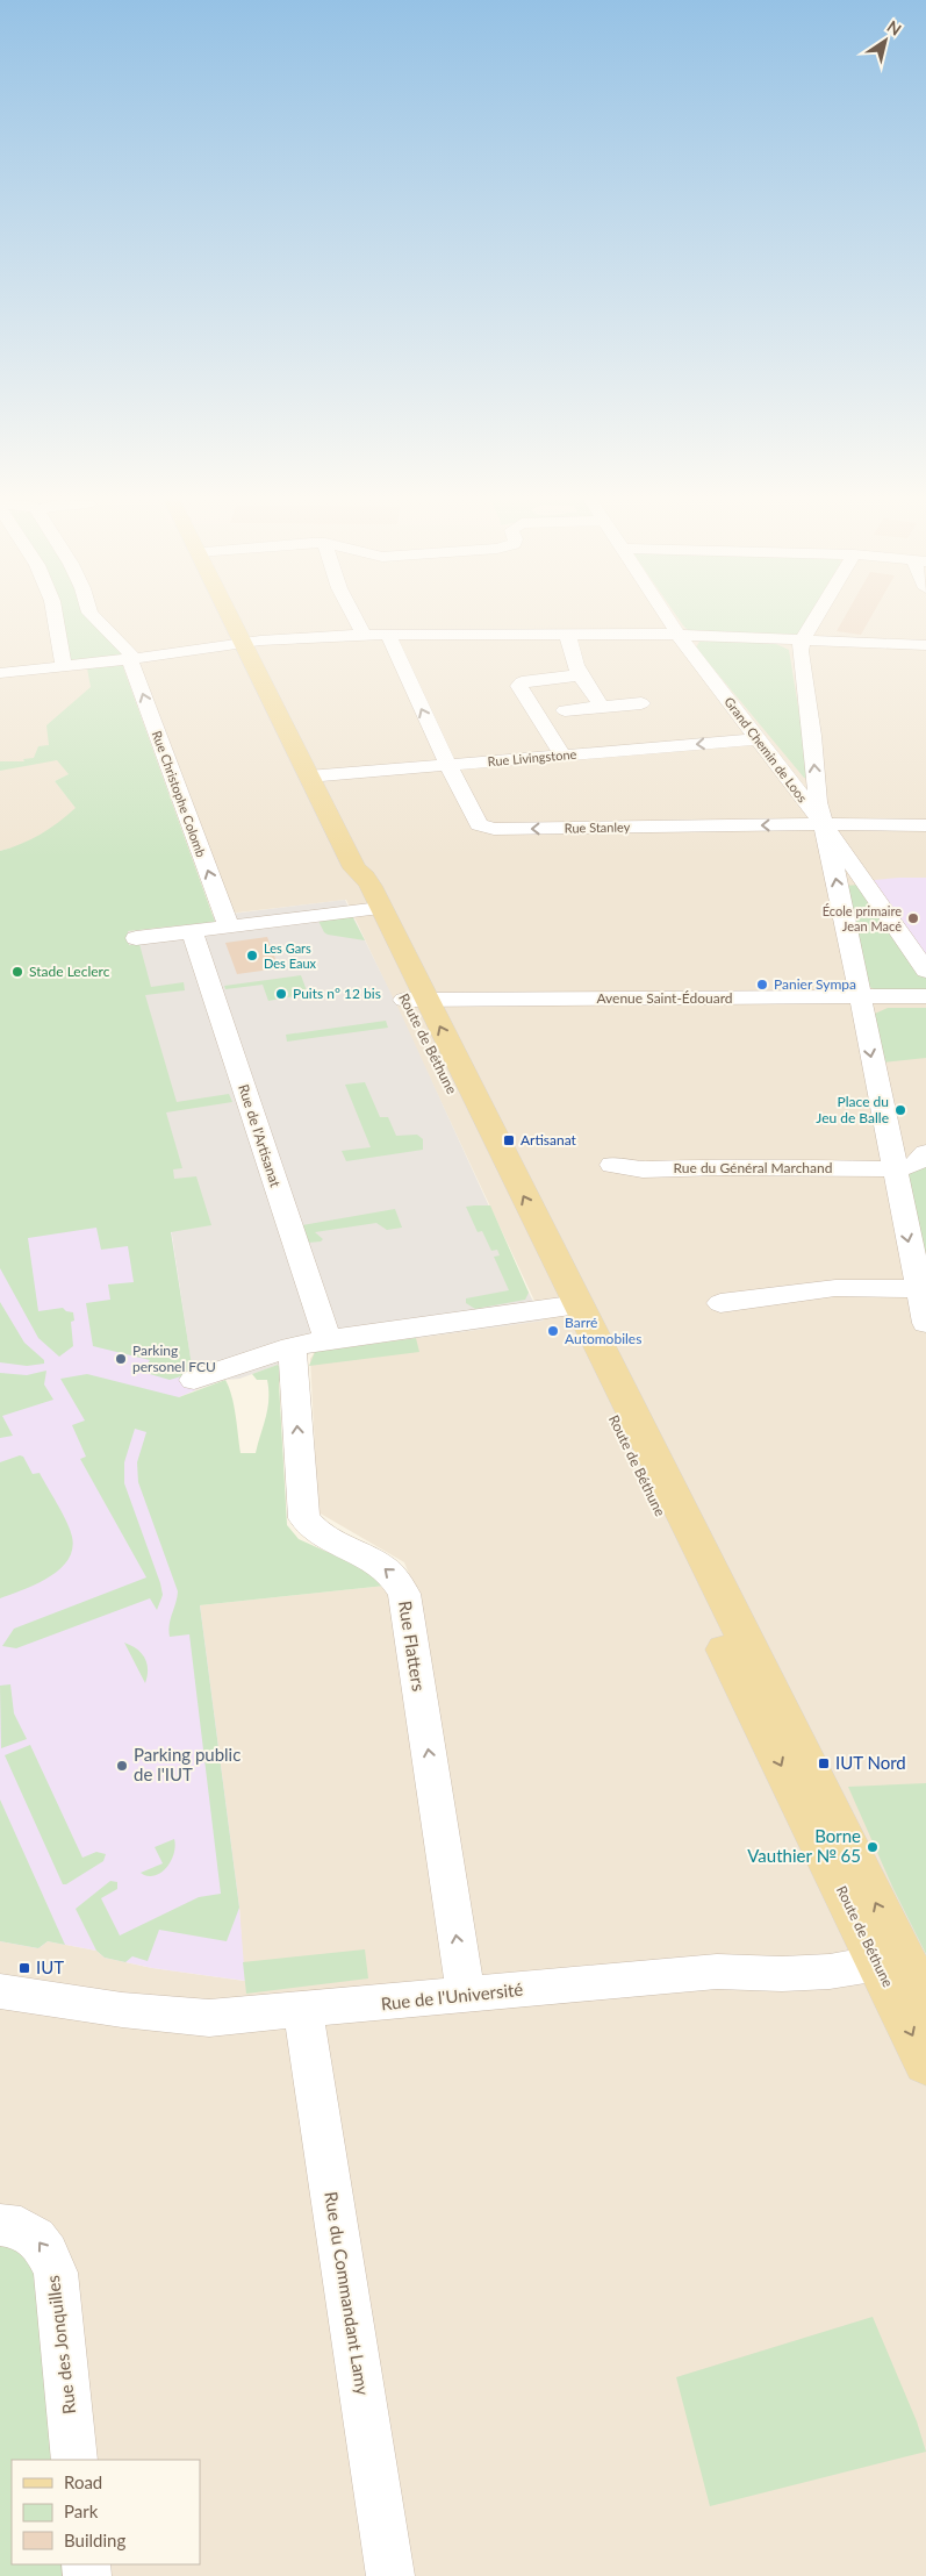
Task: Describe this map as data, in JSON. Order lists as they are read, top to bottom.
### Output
{
  "streets": {
    "main road": ["Route de Béthune"],
    "street": [
      "Grand Chemin de Loos",
      "Rue Livingstone",
      "Rue Christophe Colomb",
      "Rue Stanley",
      "Avenue Saint-Édouard",
      "Rue de l'Artisanat",
      "Rue du Général Marchand",
      "Rue Flatters",
      "Rue de l'Université",
      "Rue du Commandant Lamy",
      "Rue des Jonquilles"
    ]
  },
  "crossings": [
    ["Grand Chemin de Loos", "Rue Livingstone"],
    ["Grand Chemin de Loos", "Rue Stanley"],
    ["Rue Livingstone", "Rue Stanley"],
    ["Rue Livingstone", "Route de Béthune"],
    ["Avenue Saint-Édouard", "Route de Béthune"],
    ["Route de Béthune", "Rue de l'Université"],
    ["Rue Flatters", "Rue de l'Université"],
    ["Rue de l'Université", "Rue du Commandant Lamy"]
  ],
  "one_way": ["Rue Christophe Colomb", "Rue Flatters", "Rue des Jonquilles"],
  "places": {
    "other": [
      "École primaire Jean Macé",
      "Les Gars Des Eaux",
      "Stade Leclerc",
      "Panier Sympa",
      "Puits n° 12 bis",
      "Place du Jeu de Balle",
      "Barré Automobiles",
      "Parking personel FCU",
      "Parking public de l'IUT",
      "Borne Vauthier № 65"
    ],
    "transit": ["Artisanat", "IUT Nord", "IUT"]
  },
  "legend": ["Road", "Park", "Building"],
  "north": "top right"
}
